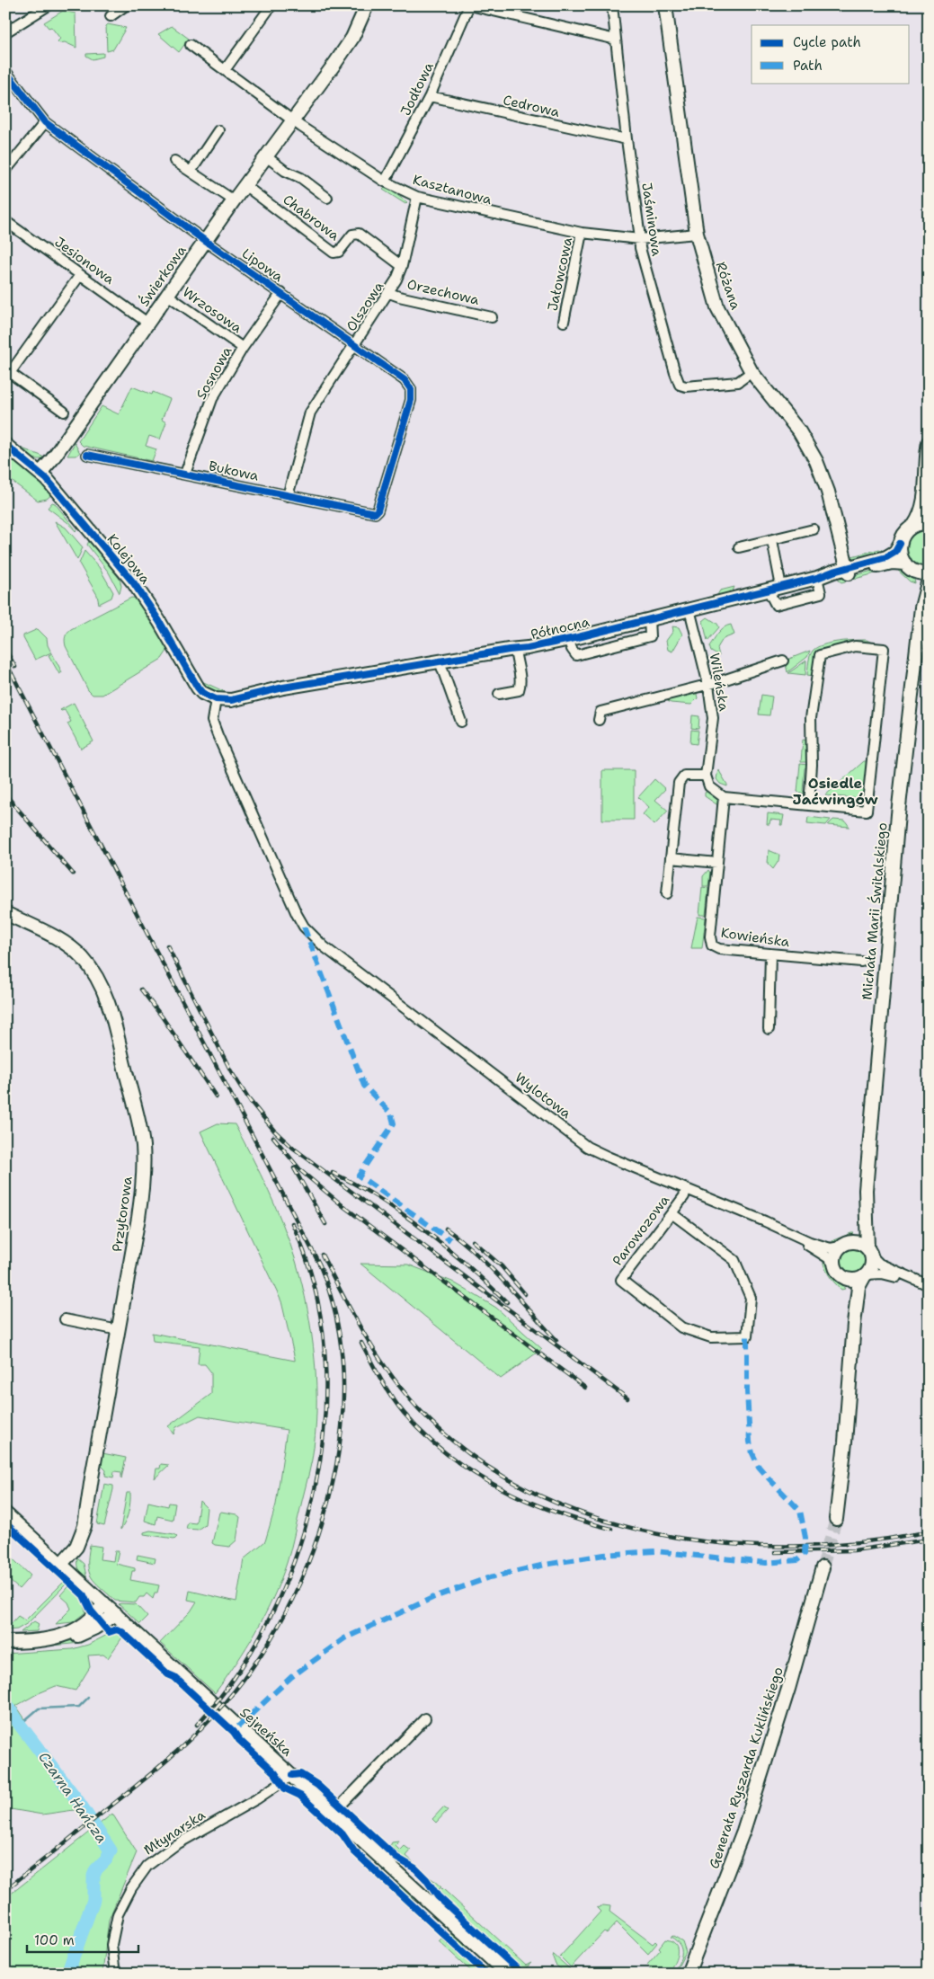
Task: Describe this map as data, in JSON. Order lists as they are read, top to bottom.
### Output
{
  "streets": {
    "street": [
      "Jodłowa",
      "Cedrowa",
      "Kasztanowa",
      "Chabrowa",
      "Jaśminowa",
      "Jesionowa",
      "Lipowa",
      "Jałowcowa",
      "Świerkowa",
      "Różana",
      "Orzechowa",
      "Olszowa",
      "Wrzosowa",
      "Sosnowa",
      "Bukowa",
      "Kolejowa",
      "Północna",
      "Wileńska",
      "Michała Marii Świtalskiego",
      "Kowieńska",
      "Wylotowa",
      "Przytorowa",
      "Parowozowa",
      "Sejneńska",
      "Generała Ryszarda Kuklińskiego",
      "Młynarska"
    ]
  },
  "crossings": [
    ["Jodłowa", "Cedrowa"],
    ["Jodłowa", "Kasztanowa"],
    ["Cedrowa", "Jaśminowa"],
    ["Kasztanowa", "Jaśminowa"],
    ["Kasztanowa", "Jałowcowa"],
    ["Kasztanowa", "Świerkowa"],
    ["Kasztanowa", "Różana"],
    ["Kasztanowa", "Olszowa"],
    ["Chabrowa", "Świerkowa"],
    ["Chabrowa", "Olszowa"],
    ["Jaśminowa", "Różana"],
    ["Jesionowa", "Świerkowa"],
    ["Lipowa", "Świerkowa"],
    ["Lipowa", "Olszowa"],
    ["Lipowa", "Sosnowa"],
    ["Lipowa", "Bukowa"],
    ["Świerkowa", "Wrzosowa"],
    ["Świerkowa", "Kolejowa"],
    ["Różana", "Północna"],
    ["Orzechowa", "Olszowa"],
    ["Olszowa", "Bukowa"],
    ["Wrzosowa", "Sosnowa"],
    ["Sosnowa", "Bukowa"],
    ["Kolejowa", "Północna"],
    ["Kolejowa", "Wylotowa"],
    ["Północna", "Wileńska"],
    ["Północna", "Michała Marii Świtalskiego"],
    ["Północna", "Wylotowa"],
    ["Michała Marii Świtalskiego", "Wylotowa"],
    ["Wylotowa", "Parowozowa"],
    ["Przytorowa", "Sejneńska"],
    ["Sejneńska", "Młynarska"]
  ],
  "districts": ["Osiedle Jaćwingów"],
  "water": ["Czarna Hańcza"],
  "legend": ["Cycle path", "Path"],
  "scale_bar": "100 m"
}
